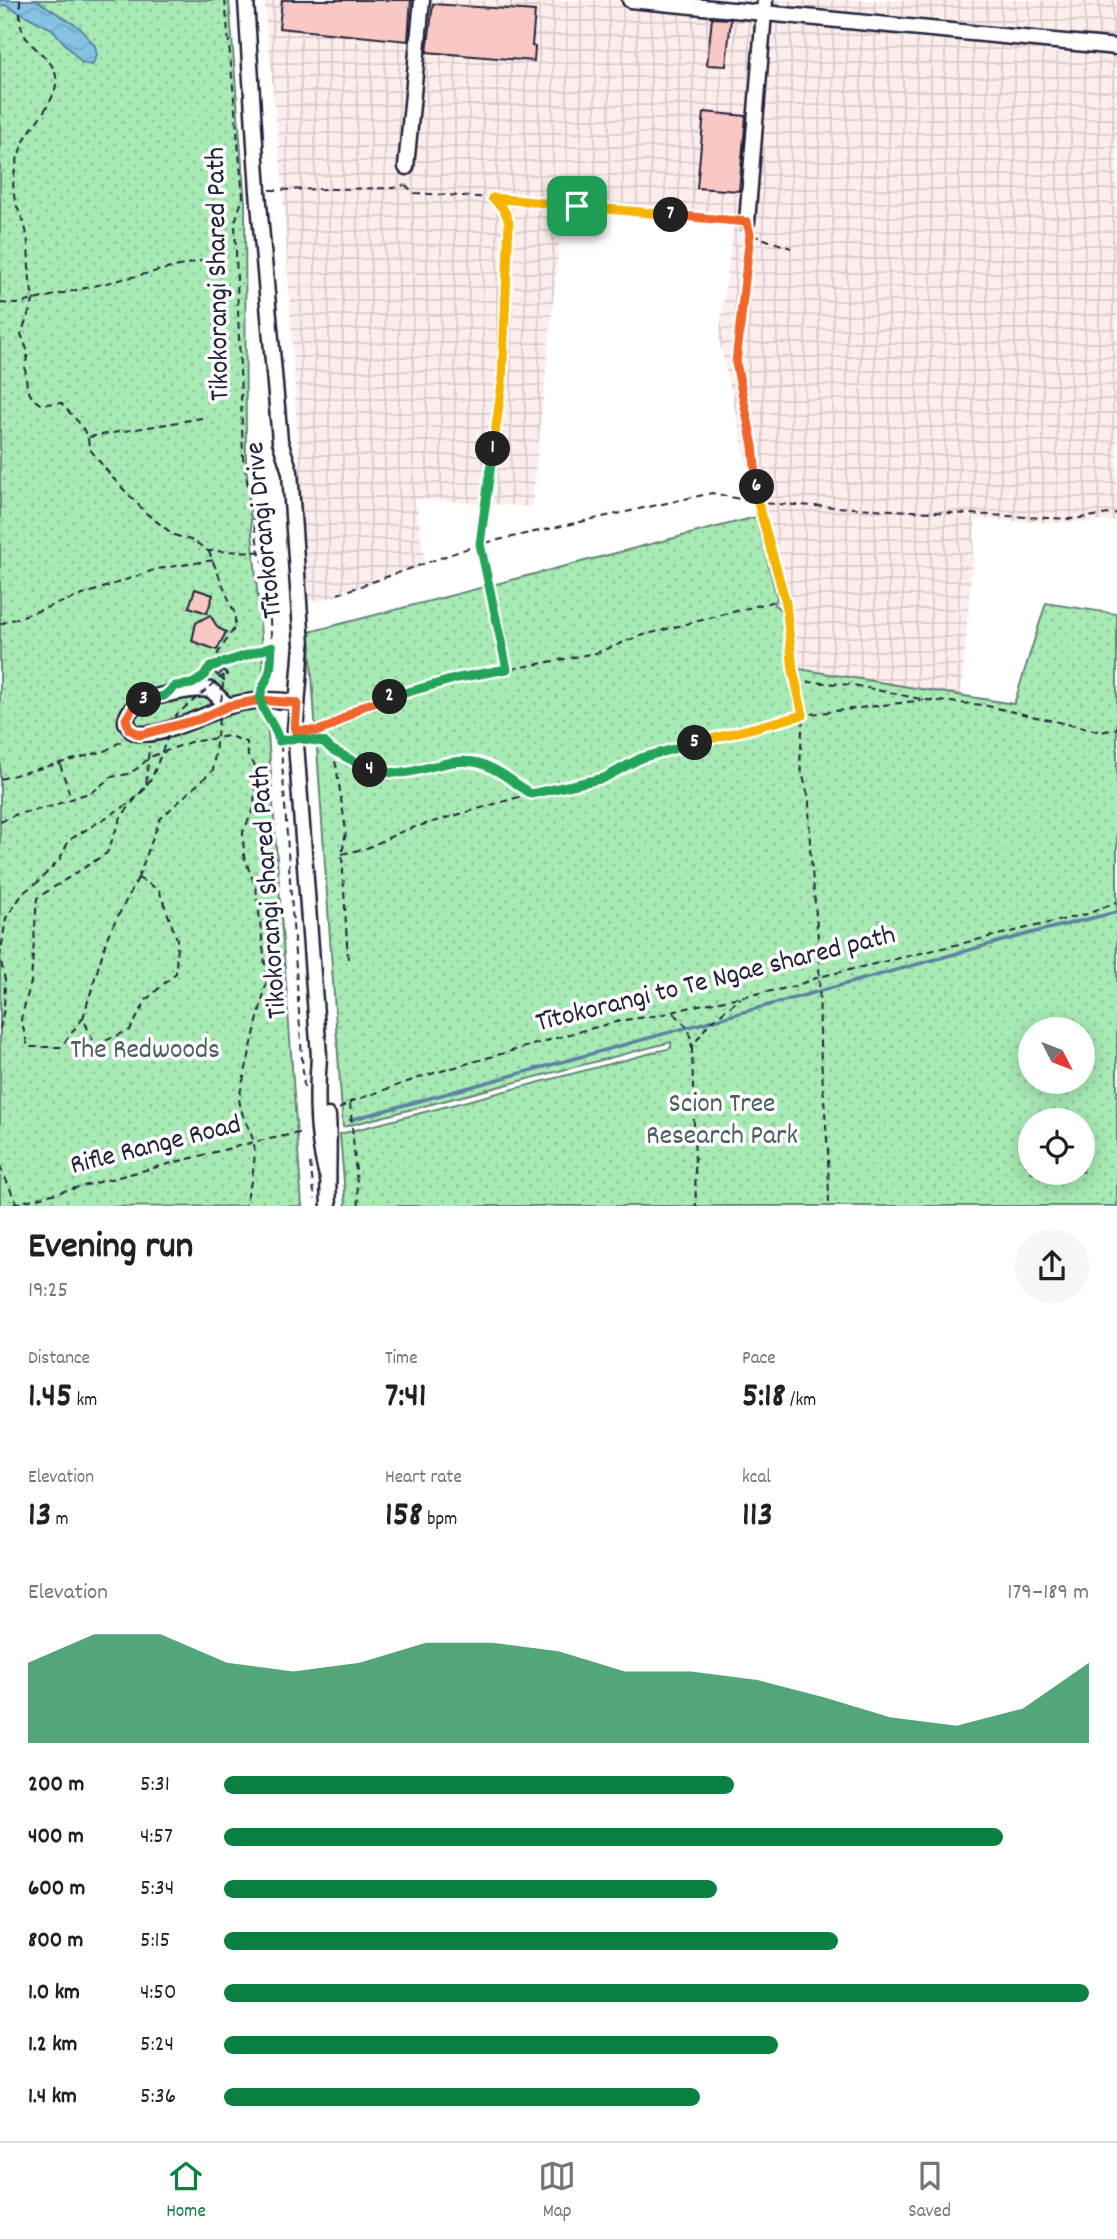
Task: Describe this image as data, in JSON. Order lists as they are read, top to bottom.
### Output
{
  "streets": {
    "street": ["Tītokorangi Drive"],
    "path": ["Tikokorangi Shared Path", "Tītokorangi to Te Ngae shared path", "Rifle Range Road"]
  },
  "crossings": [
    ["Tītokorangi Drive", "Rifle Range Road"]
  ],
  "parks": ["The Redwoods", "Scion Tree Research Park"],
  "north": "bottom right",
  "page": {
    "pins": [
      "7",
      "1",
      "6",
      "2",
      "3",
      "5",
      "4"
    ],
    "heading": ["Evening run", "19:25"],
    "stats": [
      ["Distance", "1.45 km"],
      ["Time", "7:41"],
      ["Pace", "5:18 /km"],
      ["Elevation", "13 m"],
      ["Heart rate", "158 bpm"],
      ["kcal", "113"]
    ],
    "chart": ["Elevation", "179–189 m"],
    "list": [
      {
        "name": "200 m",
        "note": "5:31"
      },
      {
        "name": "400 m",
        "note": "4:57"
      },
      {
        "name": "600 m",
        "note": "5:34"
      },
      {
        "name": "800 m",
        "note": "5:15"
      },
      {
        "name": "1.0 km",
        "note": "4:50"
      },
      {
        "name": "1.2 km",
        "note": "5:24"
      },
      {
        "name": "1.4 km",
        "note": "5:36"
      }
    ],
    "tabs": ["Home", "Map", "Saved"]
  }
}
